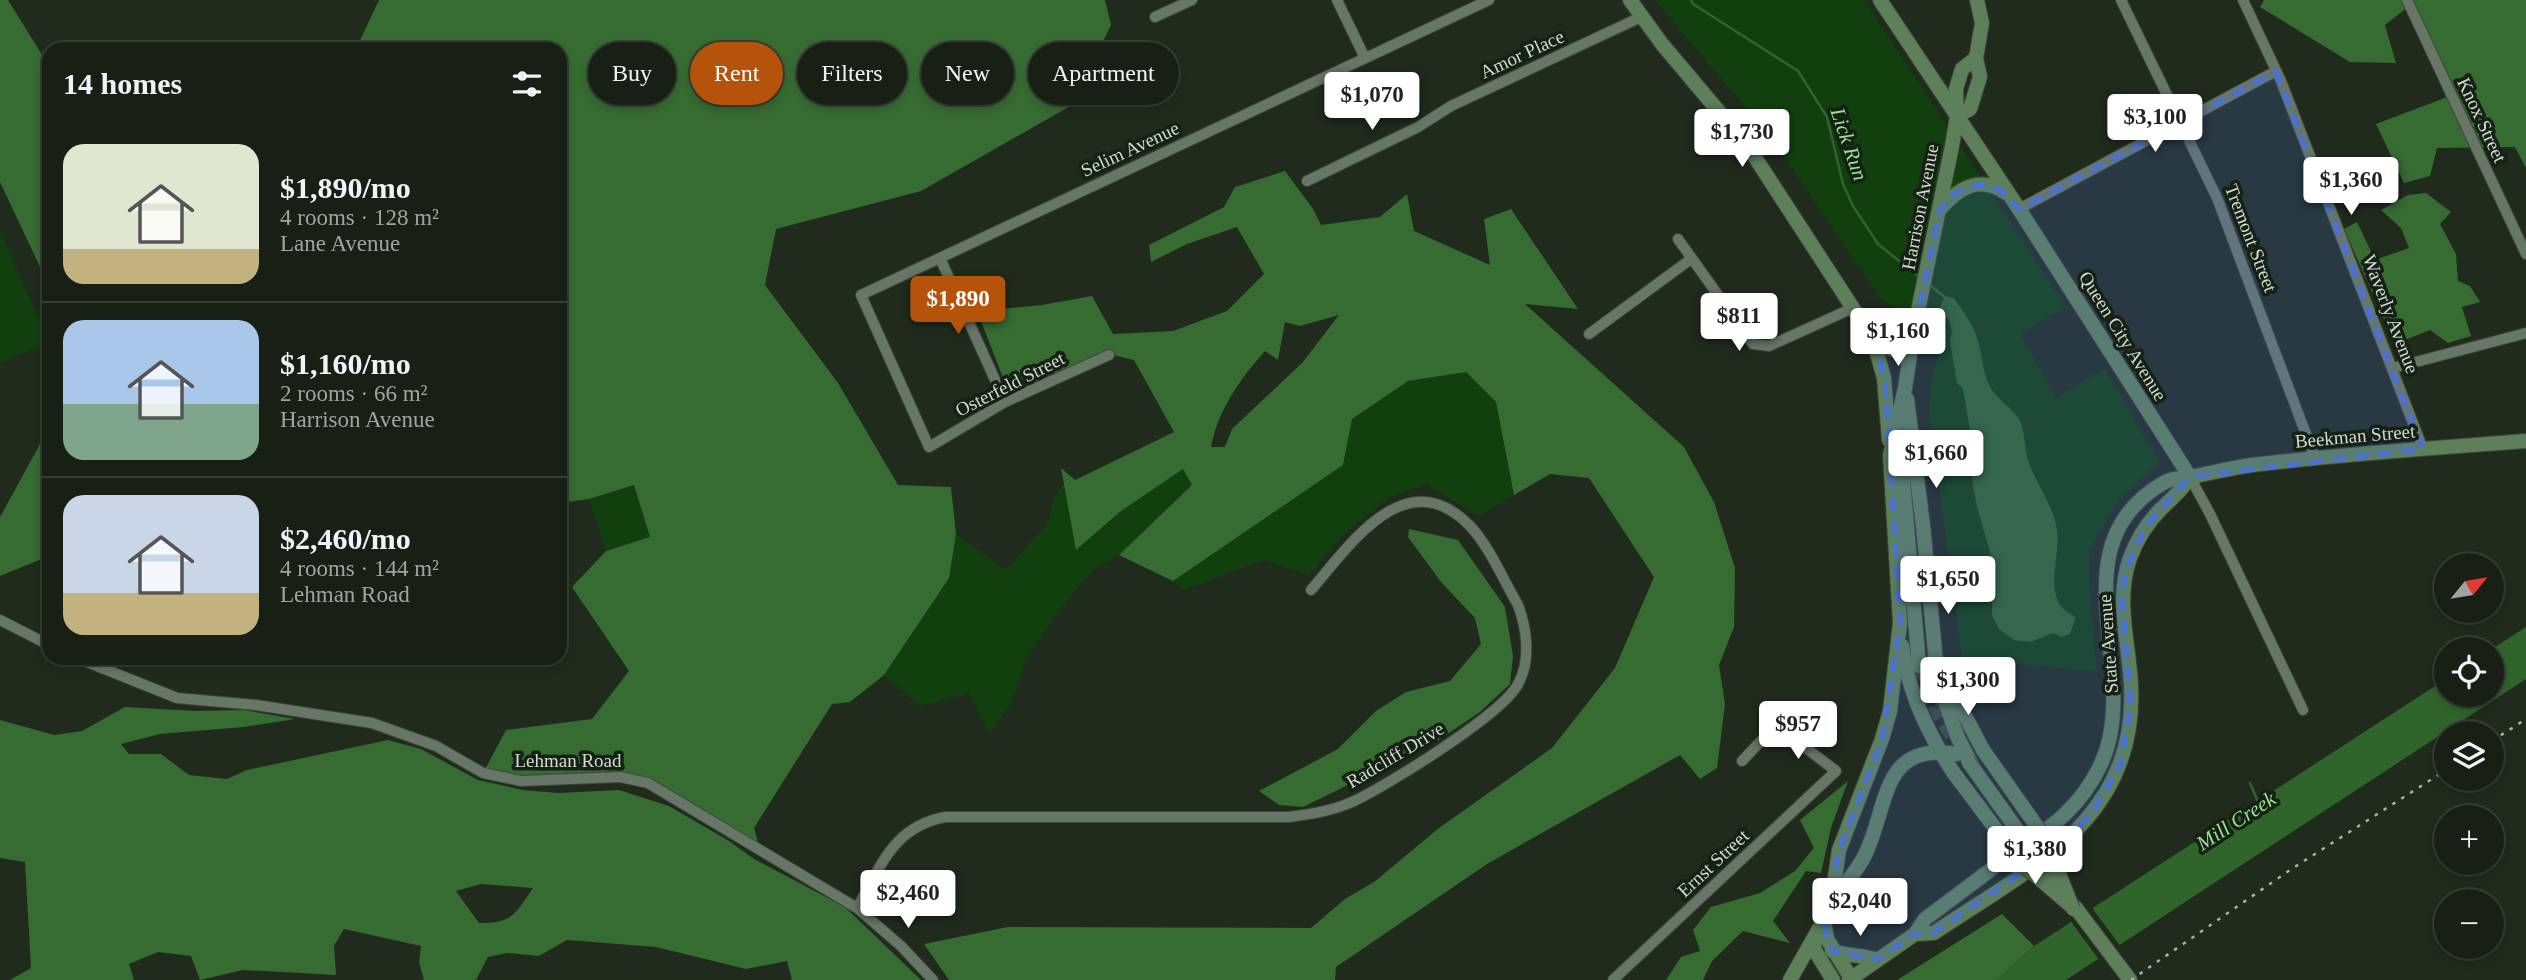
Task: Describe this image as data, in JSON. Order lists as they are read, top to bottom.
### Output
{
  "streets": {
    "main road": [
      "Harrison Avenue",
      "Queen City Avenue",
      "Beekman Street",
      "State Avenue"
    ],
    "street": [
      "Amor Place",
      "Knox Street",
      "Selim Avenue",
      "Tremont Street",
      "Waverly Avenue",
      "Osterfeld Street",
      "Radcliff Drive",
      "Lehman Road",
      "Ernst Street"
    ]
  },
  "crossings": [
    ["Selim Avenue", "Osterfeld Street"],
    ["Harrison Avenue", "Queen City Avenue"],
    ["Tremont Street", "Beekman Street"],
    ["Waverly Avenue", "Beekman Street"],
    ["Queen City Avenue", "Beekman Street"],
    ["Queen City Avenue", "State Avenue"],
    ["Beekman Street", "State Avenue"],
    ["Radcliff Drive", "Lehman Road"]
  ],
  "water": ["Lick Run", "Mill Creek"],
  "north": "top right",
  "page": {
    "chip": [
      "Buy",
      "Rent",
      "Filters",
      "New",
      "Apartment"
    ],
    "heading": "14 homes",
    "price": [
      "$1,070",
      "$3,100",
      "$1,730",
      "$1,360",
      "$1,890",
      "$811",
      "$1,160",
      "$1,660",
      "$1,650",
      "$1,300",
      "$957",
      "$1,380",
      "$2,460",
      "$2,040"
    ],
    "list": [
      {
        "name": "$1,890/mo",
        "note": "4 rooms · 128 m² · Lane Avenue"
      },
      {
        "name": "$1,160/mo",
        "note": "2 rooms · 66 m² · Harrison Avenue"
      },
      {
        "name": "$2,460/mo",
        "note": "4 rooms · 144 m² · Lehman Road"
      }
    ],
    "map_buttons": ["+", "−"]
  }
}
